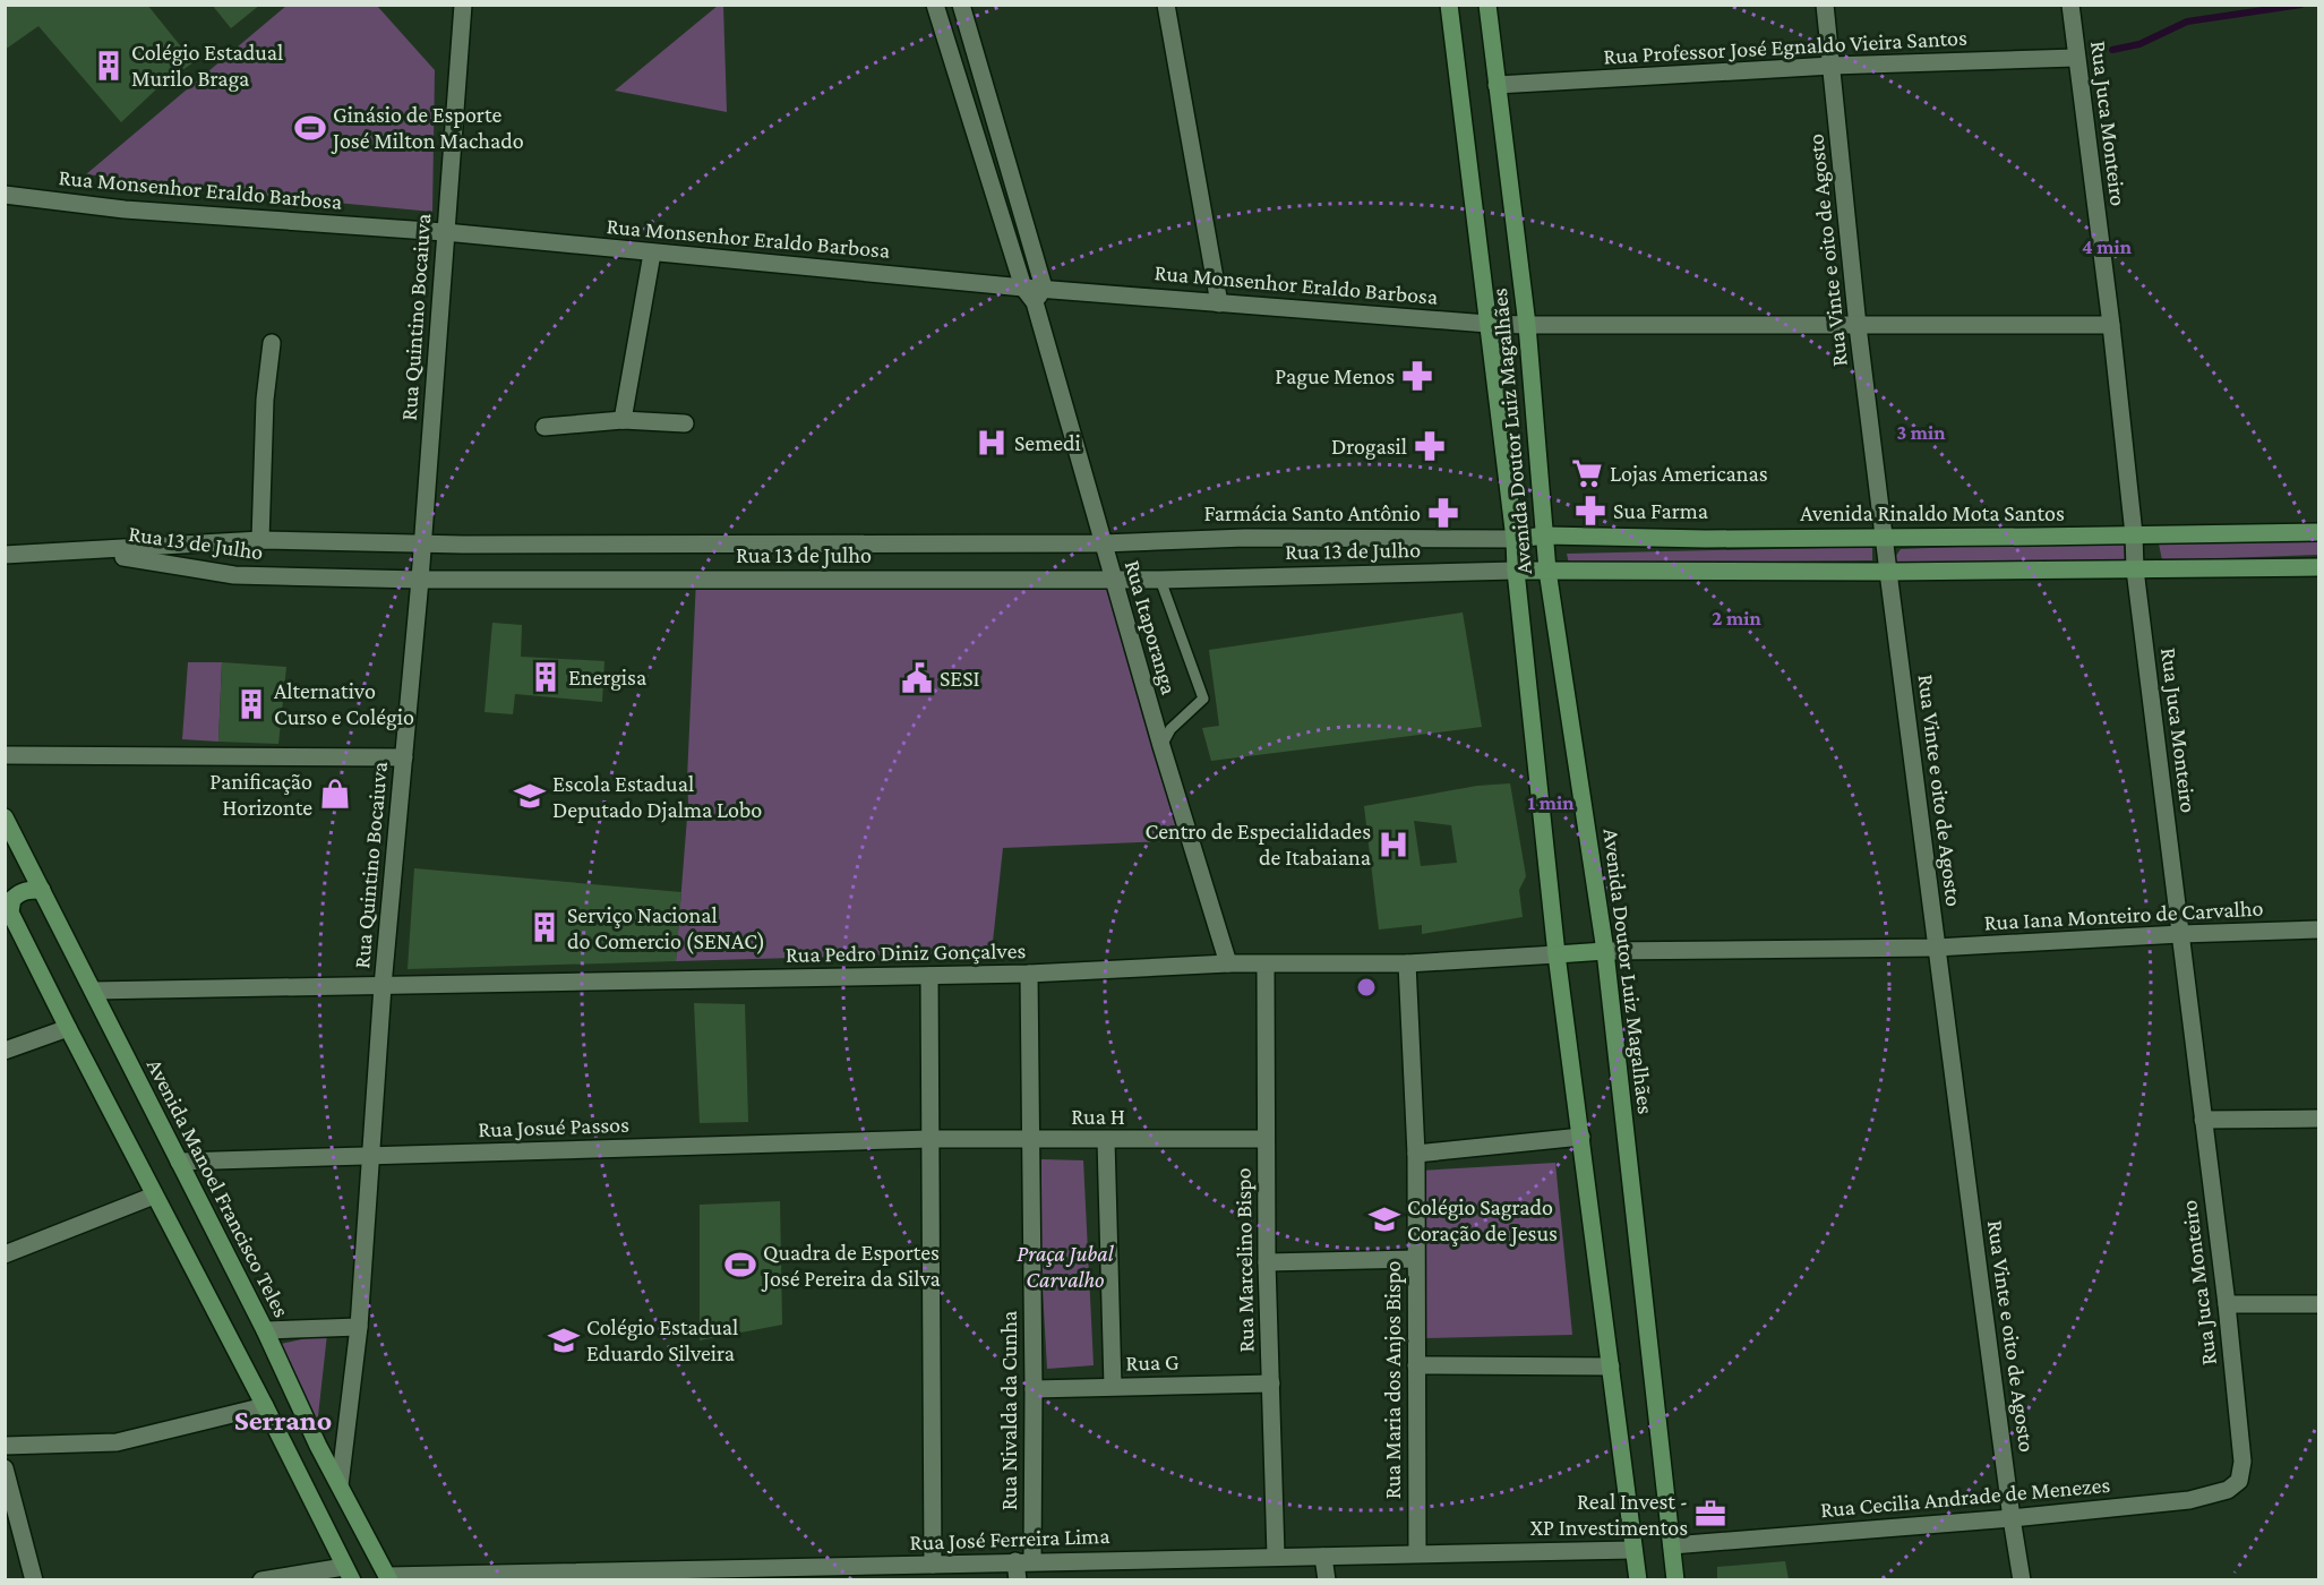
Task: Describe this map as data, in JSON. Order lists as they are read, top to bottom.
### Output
{
  "streets": {
    "street": [
      "Rua Professor José Egnaldo Vieira Santos",
      "Rua Juca Monteiro",
      "Rua Monsenhor Eraldo Barbosa",
      "Rua Vinte e oito de Agosto",
      "Rua Quintino Bocaiuva",
      "Avenida Doutor Luiz Magalhães",
      "Avenida Rinaldo Mota Santos",
      "Rua 13 de Julho",
      "Rua Itaporanga",
      "Rua Iana Monteiro de Carvalho",
      "Rua Pedro Diniz Gonçalves",
      "Rua H",
      "Rua Josué Passos",
      "Avenida Manoel Francisco Teles",
      "Rua Marcelino Bispo",
      "Rua G",
      "Rua Maria dos Anjos Bispo",
      "Rua Nivalda da Cunha",
      "Rua Cecilia Andrade de Menezes",
      "Rua José Ferreira Lima"
    ]
  },
  "crossings": [
    ["Rua Professor José Egnaldo Vieira Santos", "Rua Juca Monteiro"],
    ["Rua Professor José Egnaldo Vieira Santos", "Rua Vinte e oito de Agosto"],
    ["Rua Professor José Egnaldo Vieira Santos", "Avenida Doutor Luiz Magalhães"],
    ["Rua Juca Monteiro", "Rua Monsenhor Eraldo Barbosa"],
    ["Rua Juca Monteiro", "Avenida Rinaldo Mota Santos"],
    ["Rua Juca Monteiro", "Rua Iana Monteiro de Carvalho"],
    ["Rua Juca Monteiro", "Rua Cecilia Andrade de Menezes"],
    ["Rua Monsenhor Eraldo Barbosa", "Rua Vinte e oito de Agosto"],
    ["Rua Monsenhor Eraldo Barbosa", "Rua Quintino Bocaiuva"],
    ["Rua Monsenhor Eraldo Barbosa", "Avenida Doutor Luiz Magalhães"],
    ["Rua Monsenhor Eraldo Barbosa", "Rua Itaporanga"],
    ["Rua Vinte e oito de Agosto", "Avenida Rinaldo Mota Santos"],
    ["Rua Vinte e oito de Agosto", "Rua Iana Monteiro de Carvalho"],
    ["Rua Vinte e oito de Agosto", "Rua Cecilia Andrade de Menezes"],
    ["Rua Quintino Bocaiuva", "Rua 13 de Julho"],
    ["Rua Quintino Bocaiuva", "Rua Pedro Diniz Gonçalves"],
    ["Rua Quintino Bocaiuva", "Rua Josué Passos"],
    ["Rua Quintino Bocaiuva", "Avenida Manoel Francisco Teles"],
    ["Avenida Doutor Luiz Magalhães", "Avenida Rinaldo Mota Santos"],
    ["Avenida Doutor Luiz Magalhães", "Rua 13 de Julho"],
    ["Avenida Doutor Luiz Magalhães", "Rua Iana Monteiro de Carvalho"],
    ["Avenida Doutor Luiz Magalhães", "Rua Pedro Diniz Gonçalves"],
    ["Avenida Doutor Luiz Magalhães", "Rua Cecilia Andrade de Menezes"],
    ["Avenida Doutor Luiz Magalhães", "Rua José Ferreira Lima"],
    ["Avenida Rinaldo Mota Santos", "Rua 13 de Julho"],
    ["Rua 13 de Julho", "Rua Itaporanga"],
    ["Rua Itaporanga", "Rua Pedro Diniz Gonçalves"],
    ["Rua Pedro Diniz Gonçalves", "Avenida Manoel Francisco Teles"],
    ["Rua Pedro Diniz Gonçalves", "Rua Marcelino Bispo"],
    ["Rua Pedro Diniz Gonçalves", "Rua Maria dos Anjos Bispo"],
    ["Rua Pedro Diniz Gonçalves", "Rua Nivalda da Cunha"],
    ["Rua H", "Rua Josué Passos"],
    ["Rua H", "Rua Marcelino Bispo"],
    ["Rua H", "Rua Nivalda da Cunha"],
    ["Rua Josué Passos", "Avenida Manoel Francisco Teles"],
    ["Avenida Manoel Francisco Teles", "Rua José Ferreira Lima"],
    ["Rua Marcelino Bispo", "Rua G"],
    ["Rua Marcelino Bispo", "Rua José Ferreira Lima"],
    ["Rua G", "Rua Nivalda da Cunha"],
    ["Rua Maria dos Anjos Bispo", "Rua José Ferreira Lima"],
    ["Rua Nivalda da Cunha", "Rua José Ferreira Lima"]
  ],
  "districts": ["Serrano"],
  "parks": ["Praça Jubal Carvalho"],
  "places": {
    "building": [
      "Colégio Estadual Murilo Braga",
      "Energisa",
      "Alternativo Curso e Colégio",
      "Serviço Nacional do Comercio (SENAC)"
    ],
    "sports": ["Ginásio de Esporte José Milton Machado", "Quadra de Esportes José Pereira da Silva"],
    "pharmacy": [
      "Pague Menos",
      "Drogasil",
      "Sua Farma",
      "Farmácia Santo Antônio"
    ],
    "hospital": ["Semedi", "Centro de Especialidades de Itabaiana"],
    "supermarket": ["Lojas Americanas"],
    "public building": ["SESI"],
    "shop": ["Panificação Horizonte"],
    "school or university": ["Escola Estadual Deputado Djalma Lobo", "Colégio Sagrado Coração de Jesus", "Colégio Estadual Eduardo Silveira"],
    "office": ["Real Invest - XP Investimentos"]
  },
  "rings": [
    "4 min",
    "3 min",
    "2 min",
    "1 min"
  ]
}
